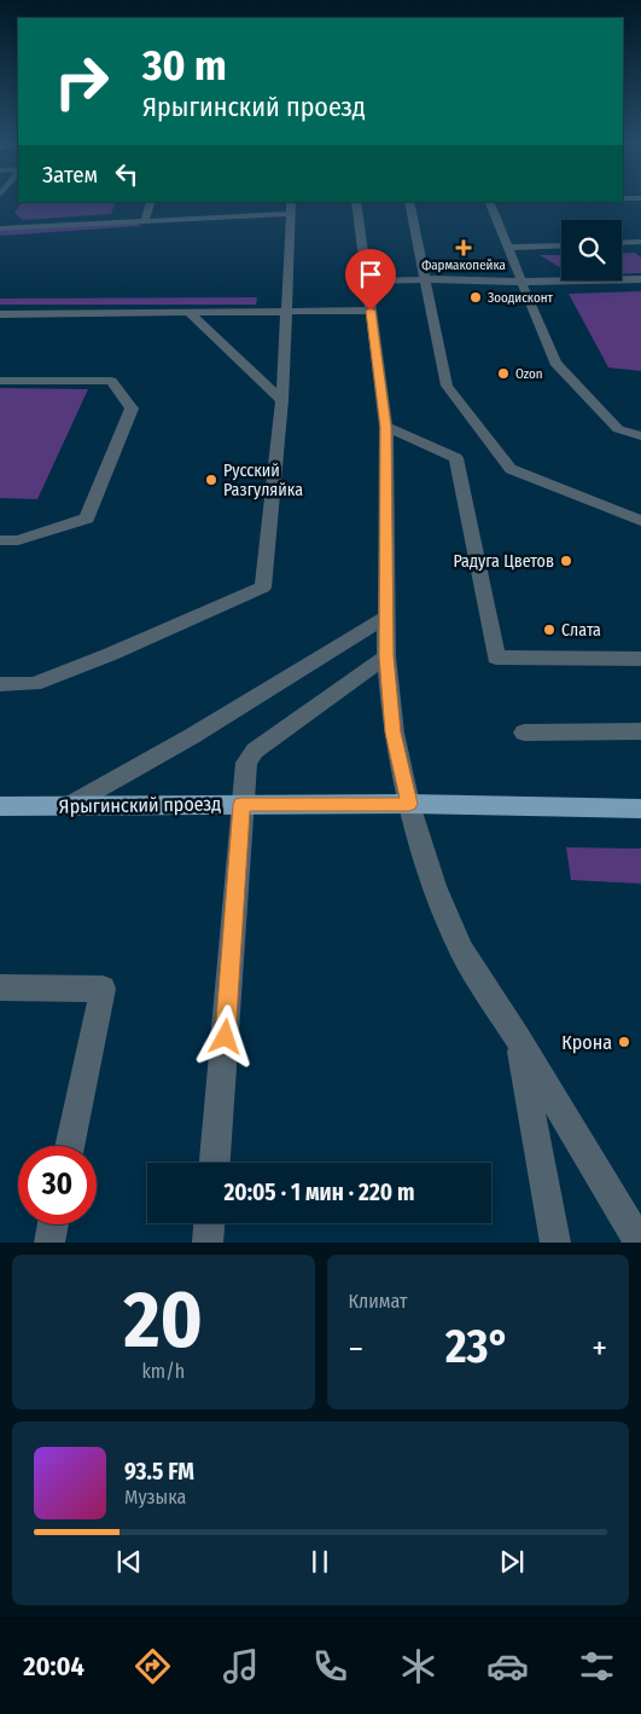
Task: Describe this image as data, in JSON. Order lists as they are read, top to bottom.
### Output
{
  "streets": {
    "main road": ["Ярыгинский проезд"]
  },
  "places": {
    "health": ["Фармакопейка"],
    "other": [
      "Зоодисконт",
      "Ozon",
      "Русский Разгуляйка",
      "Радуга Цветов",
      "Слата",
      "Крона"
    ]
  },
  "page": {
    "turn": ["30 m", "Ярыгинский проезд"],
    "then": "Затем",
    "limit": "30",
    "trip": "20:05 · 1 мин · 220 m",
    "tile": [
      ["20", "km/h"],
      "Климат"
    ],
    "heat": ["−", "23°", "+"],
    "song": ["93.5 FM", "Музыка"],
    "tabs": "20:04"
  }
}
